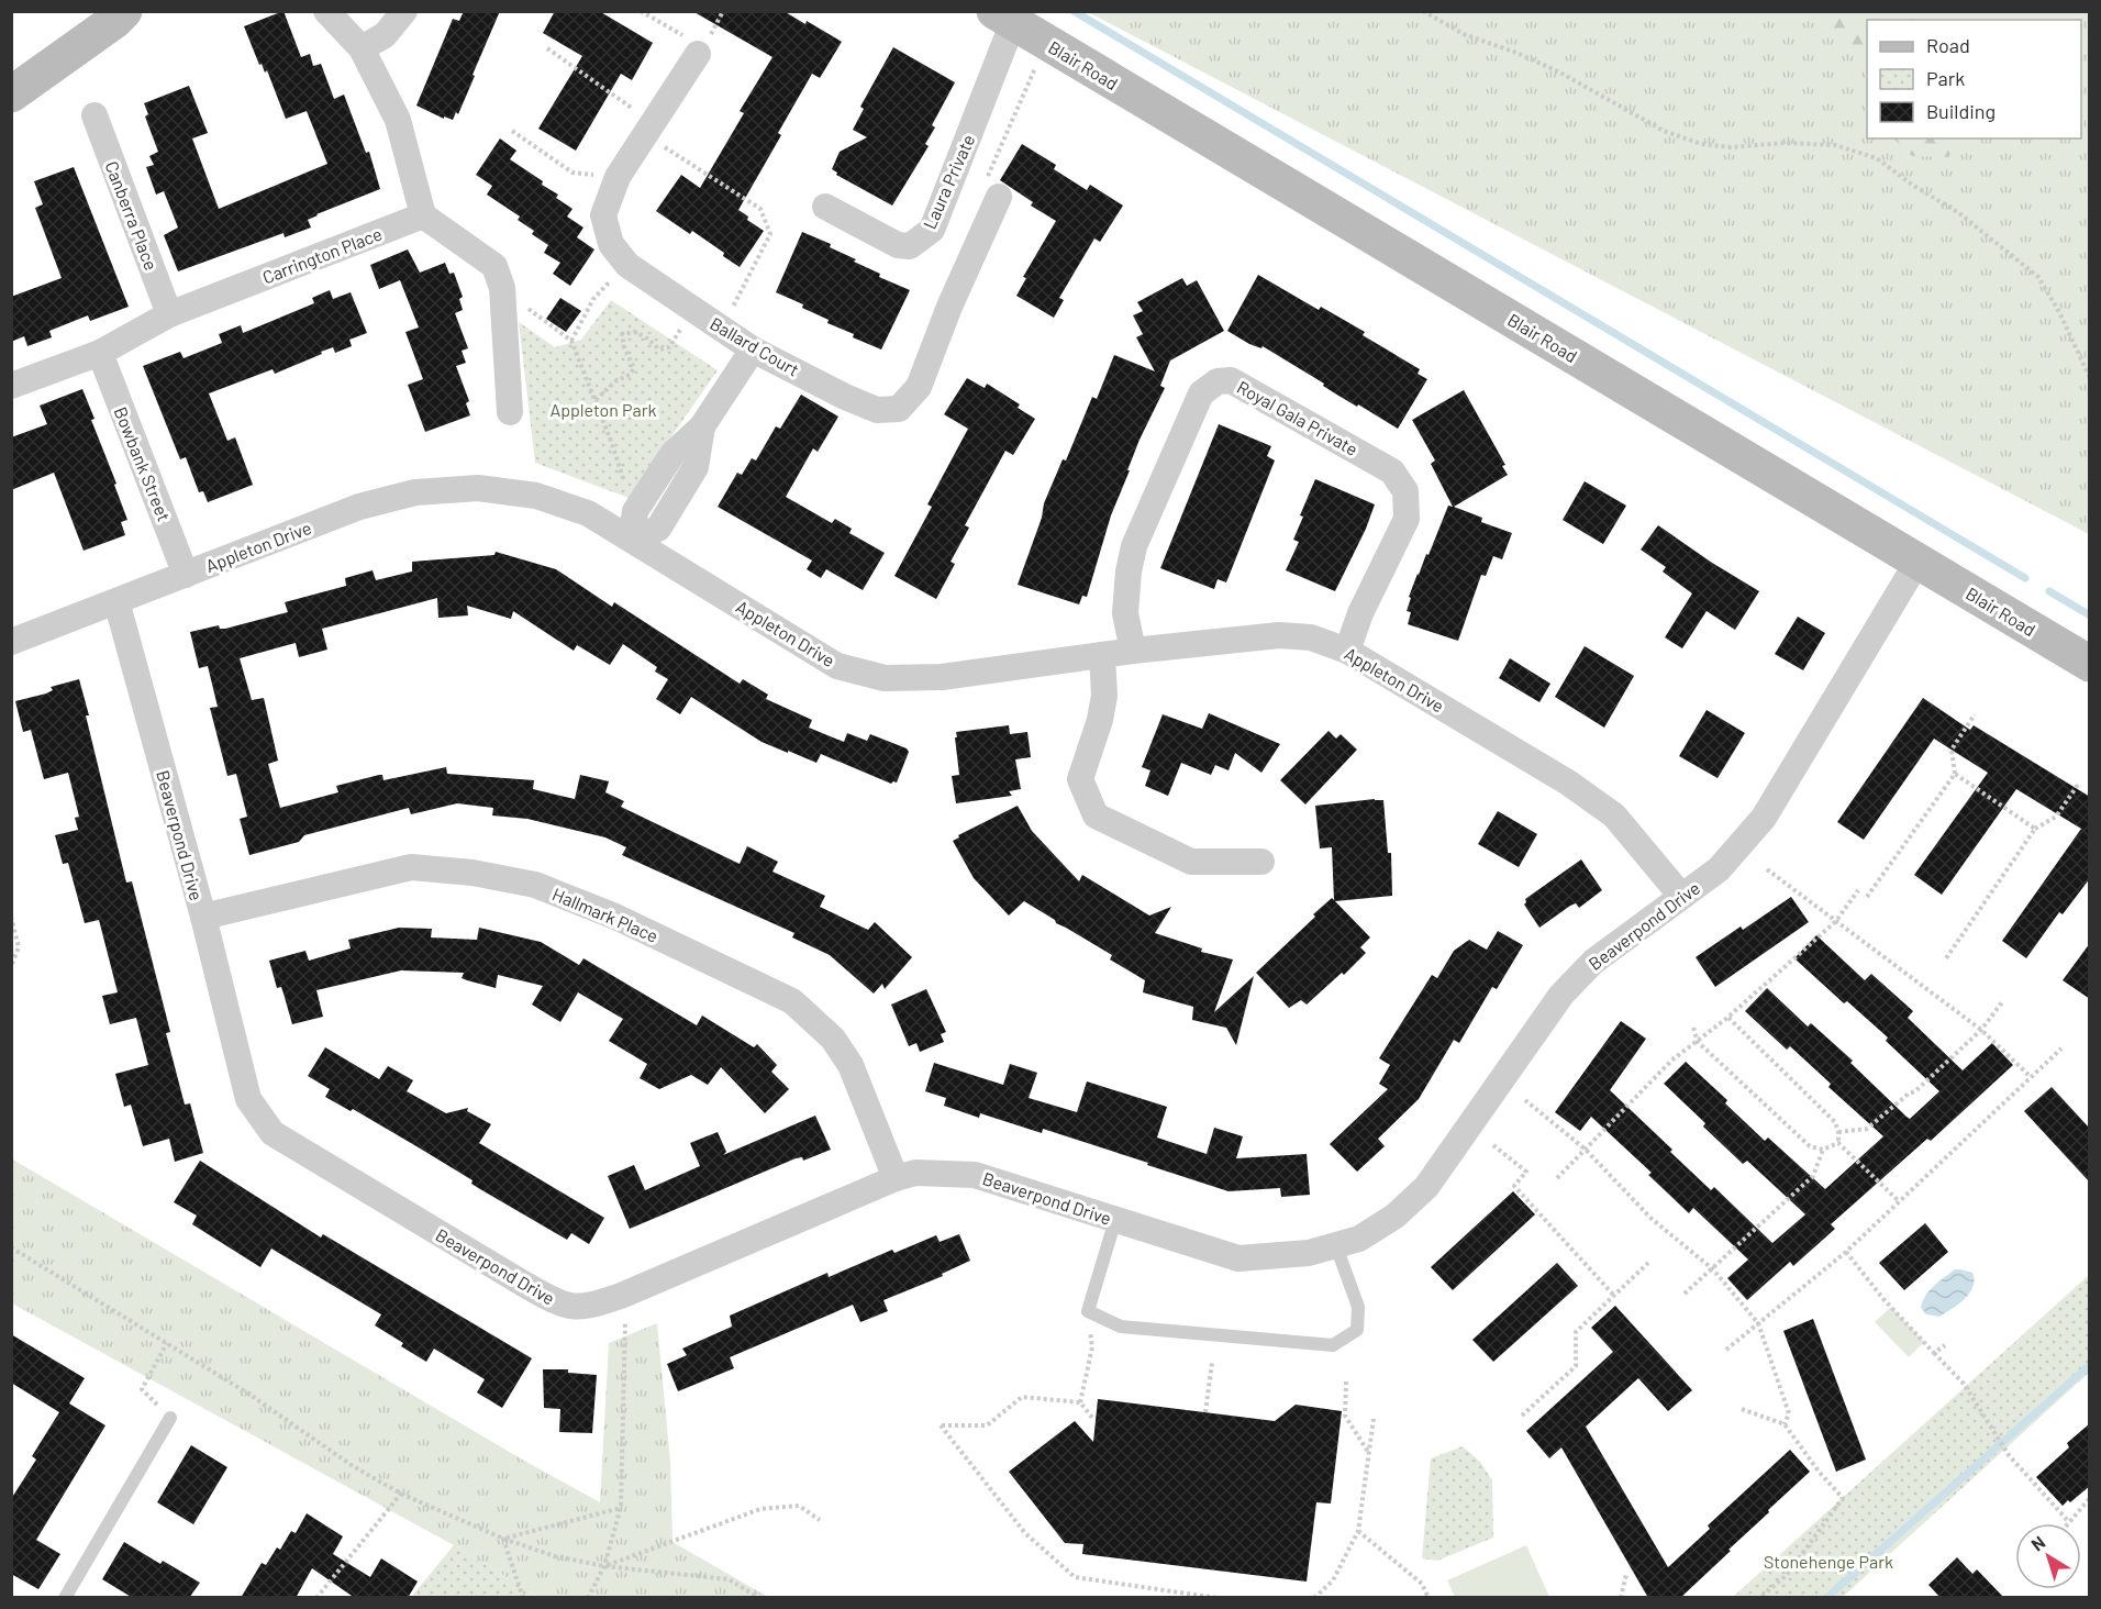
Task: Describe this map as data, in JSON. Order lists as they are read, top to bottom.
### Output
{
  "streets": {
    "main road": ["Blair Road"],
    "street": [
      "Laura Private",
      "Canberra Place",
      "Carrington Place",
      "Ballard Court",
      "Royal Gala Private",
      "Bowbank Street",
      "Appleton Drive",
      "Beaverpond Drive",
      "Hallmark Place"
    ]
  },
  "crossings": [
    ["Blair Road", "Laura Private"],
    ["Blair Road", "Beaverpond Drive"],
    ["Canberra Place", "Carrington Place"],
    ["Carrington Place", "Bowbank Street"],
    ["Royal Gala Private", "Appleton Drive"],
    ["Bowbank Street", "Appleton Drive"],
    ["Appleton Drive", "Beaverpond Drive"],
    ["Beaverpond Drive", "Hallmark Place"]
  ],
  "parks": ["Appleton Park", "Stonehenge Park"],
  "legend": ["Road", "Park", "Building"],
  "north": "top left"
}
